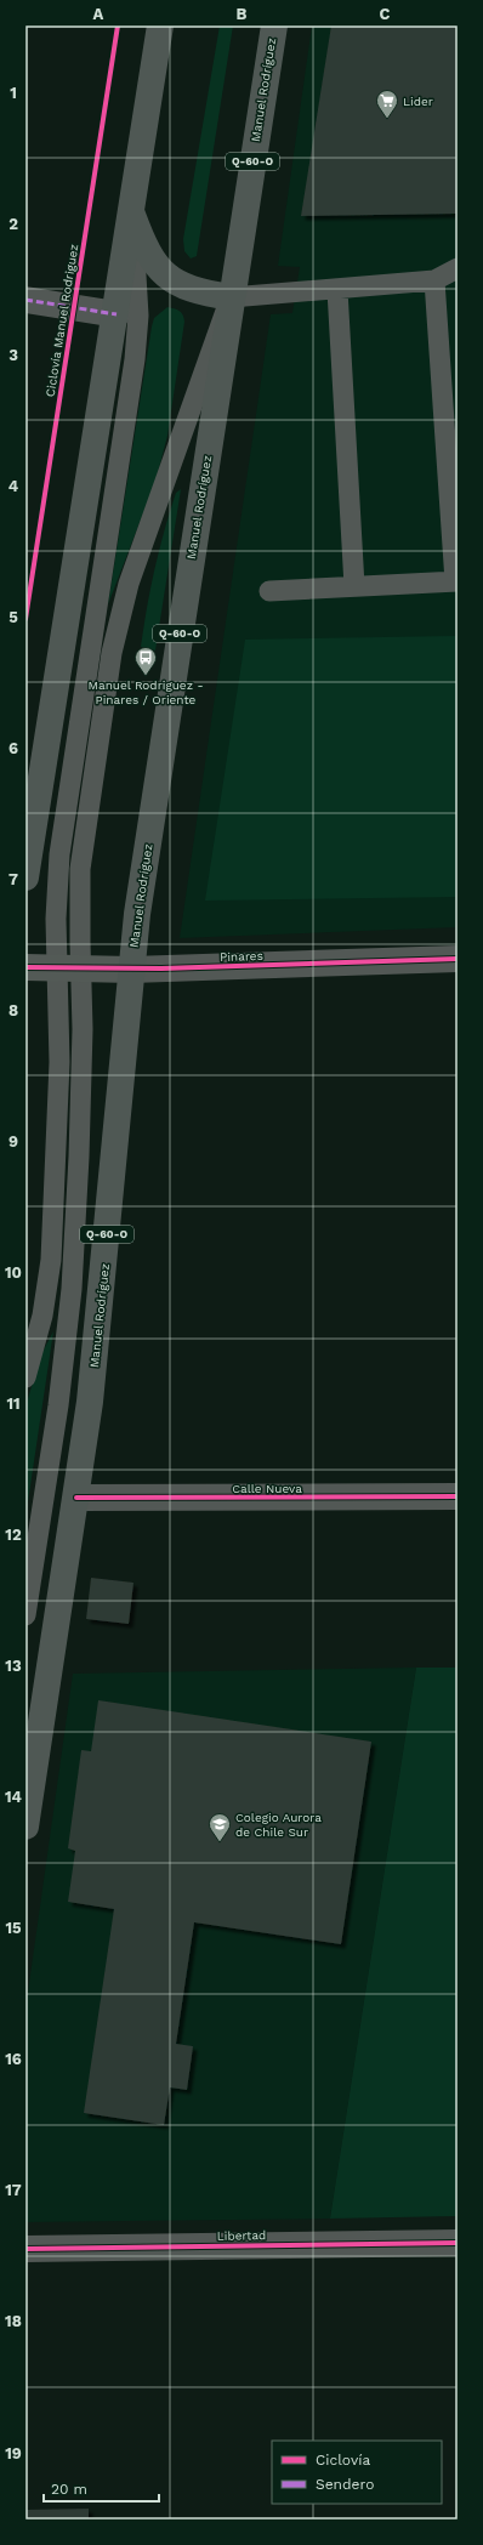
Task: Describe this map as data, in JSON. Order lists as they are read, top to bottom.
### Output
{
  "streets": {
    "main road": ["Manuel Rodríguez", "Q-60-O"],
    "street": ["Pinares", "Calle Nueva", "Libertad"],
    "cycle path": ["Ciclovía Manuel Rodriguez"]
  },
  "crossings": [
    ["Manuel Rodríguez", "Pinares"],
    ["Manuel Rodríguez", "Calle Nueva"]
  ],
  "places": {
    "supermarket": ["Lider"],
    "bus stop": ["Manuel Rodriguez - Pinares / Oriente"],
    "school or university": ["Colegio Aurora de Chile Sur"]
  },
  "legend": ["Ciclovía", "Sendero"],
  "scale_bar": "20 m",
  "grid": {
    "columns": ["A", "B", "C"],
    "rows": [
      "1",
      "2",
      "3",
      "4",
      "5",
      "6",
      "7",
      "8",
      "9",
      "10",
      "11",
      "12",
      "13",
      "14",
      "15",
      "16",
      "17",
      "18",
      "19"
    ]
  }
}
